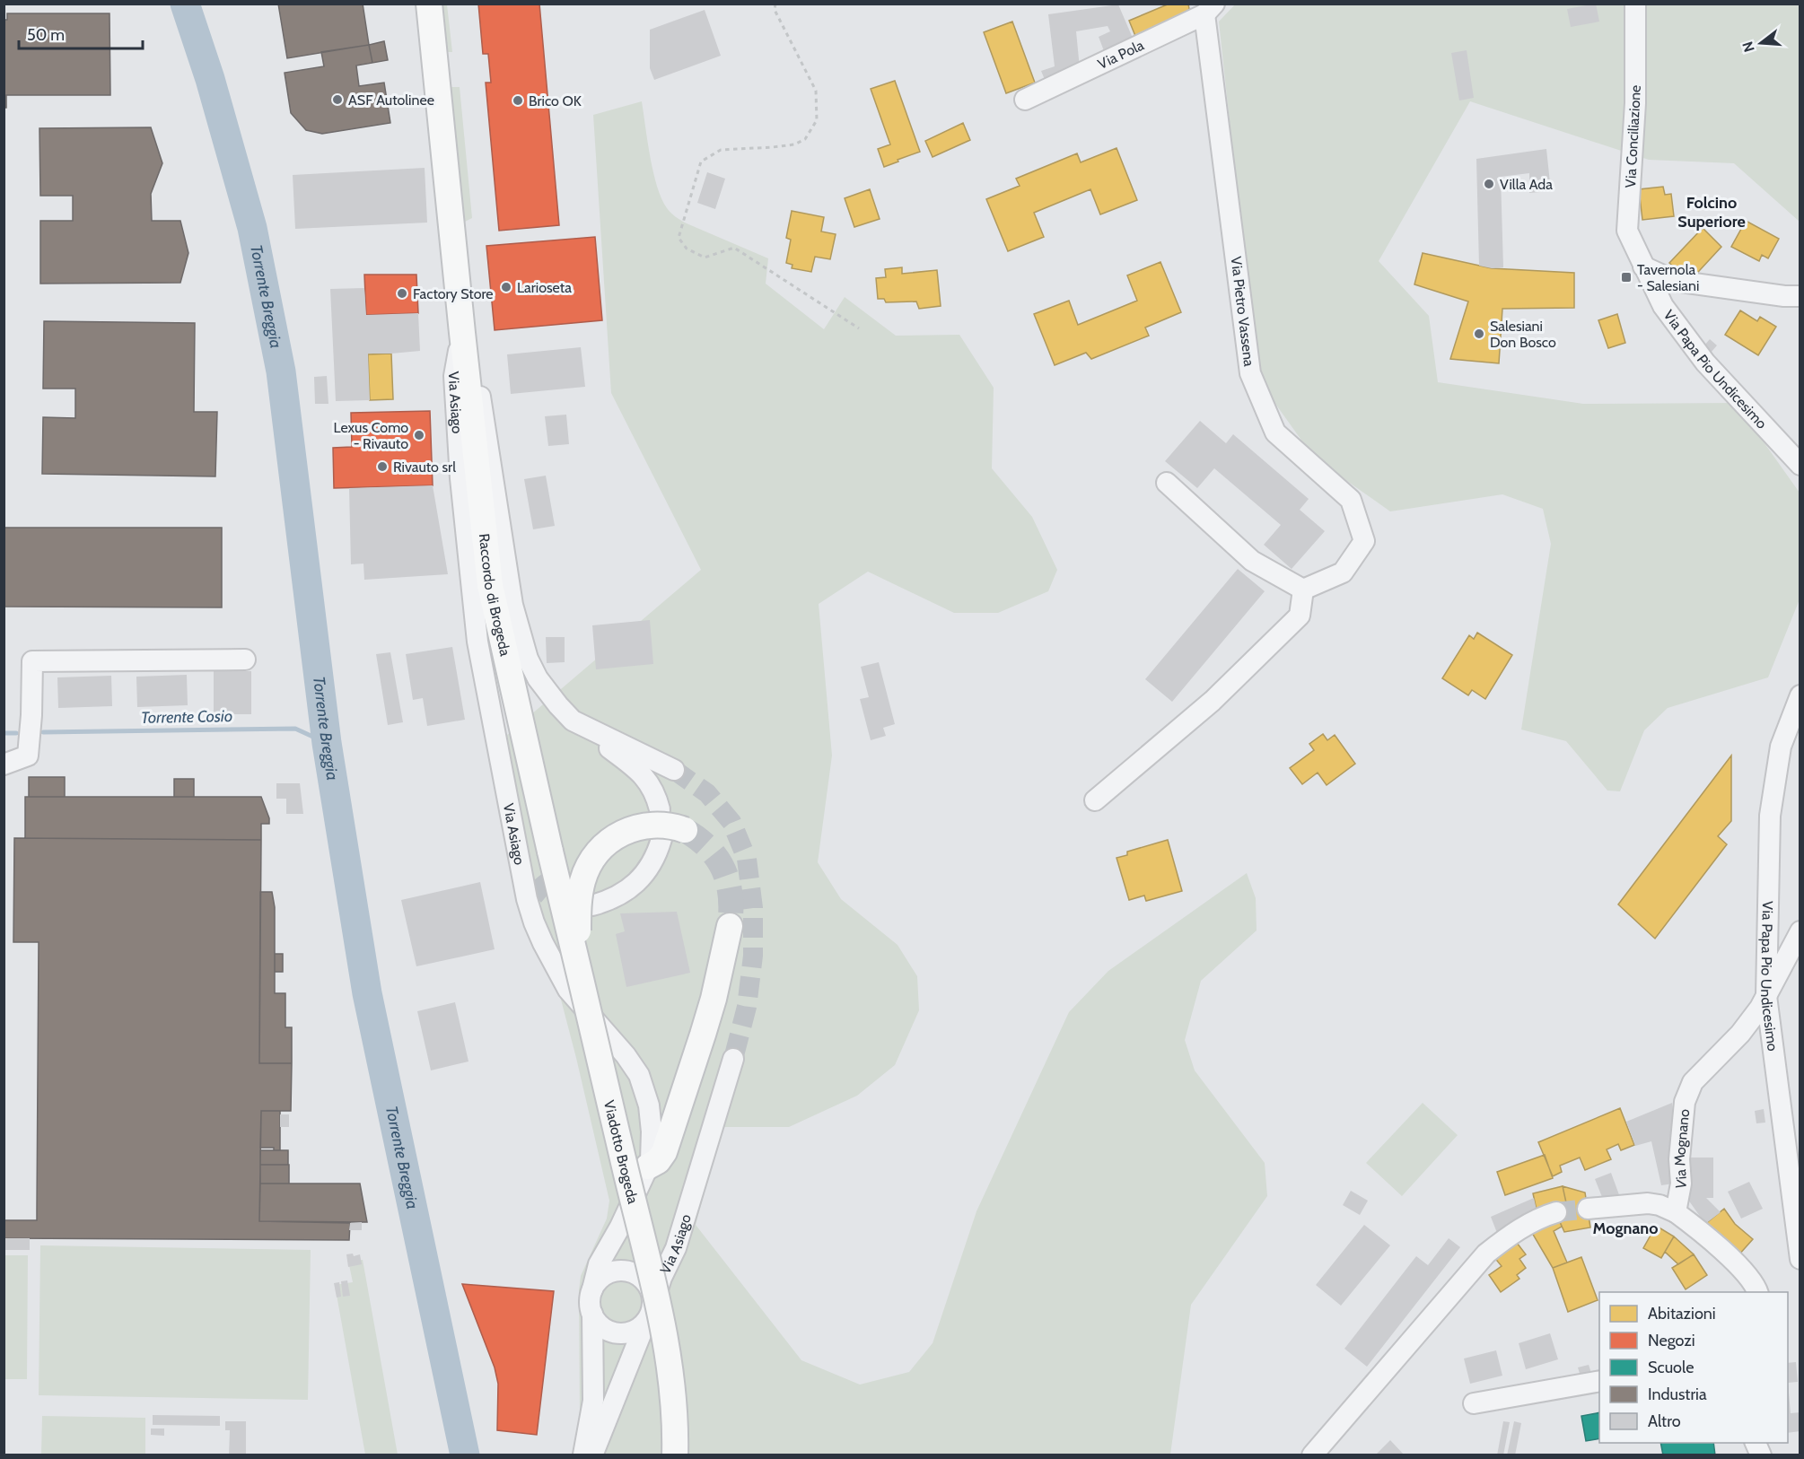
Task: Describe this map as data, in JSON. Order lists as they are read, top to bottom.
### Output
{
  "streets": {
    "main road": ["Via Asiago", "Raccordo di Brogeda", "Viadotto Brogeda"],
    "street": [
      "Via Pola",
      "Via Conciliazione",
      "Via Pietro Vassena",
      "Via Papa Pio Undicesimo",
      "Via Mognano"
    ]
  },
  "crossings": [
    ["Via Pola", "Via Pietro Vassena"],
    ["Via Conciliazione", "Via Papa Pio Undicesimo"],
    ["Via Papa Pio Undicesimo", "Via Mognano"],
    ["Via Asiago", "Raccordo di Brogeda"],
    ["Raccordo di Brogeda", "Viadotto Brogeda"]
  ],
  "districts": ["Folcino Superiore", "Mognano"],
  "water": ["Torrente Breggia", "Torrente Cosio"],
  "places": {
    "other": [
      "ASF Autolinee",
      "Brico OK",
      "Villa Ada",
      "Larioseta",
      "Factory Store",
      "Salesiani Don Bosco",
      "Lexus Como - Rivauto",
      "Rivauto srl"
    ],
    "transit": ["Tavernola - Salesiani"]
  },
  "legend": [
    "Abitazioni",
    "Negozi",
    "Scuole",
    "Industria",
    "Altro"
  ],
  "scale_bar": "50 m",
  "north": "left"
}
